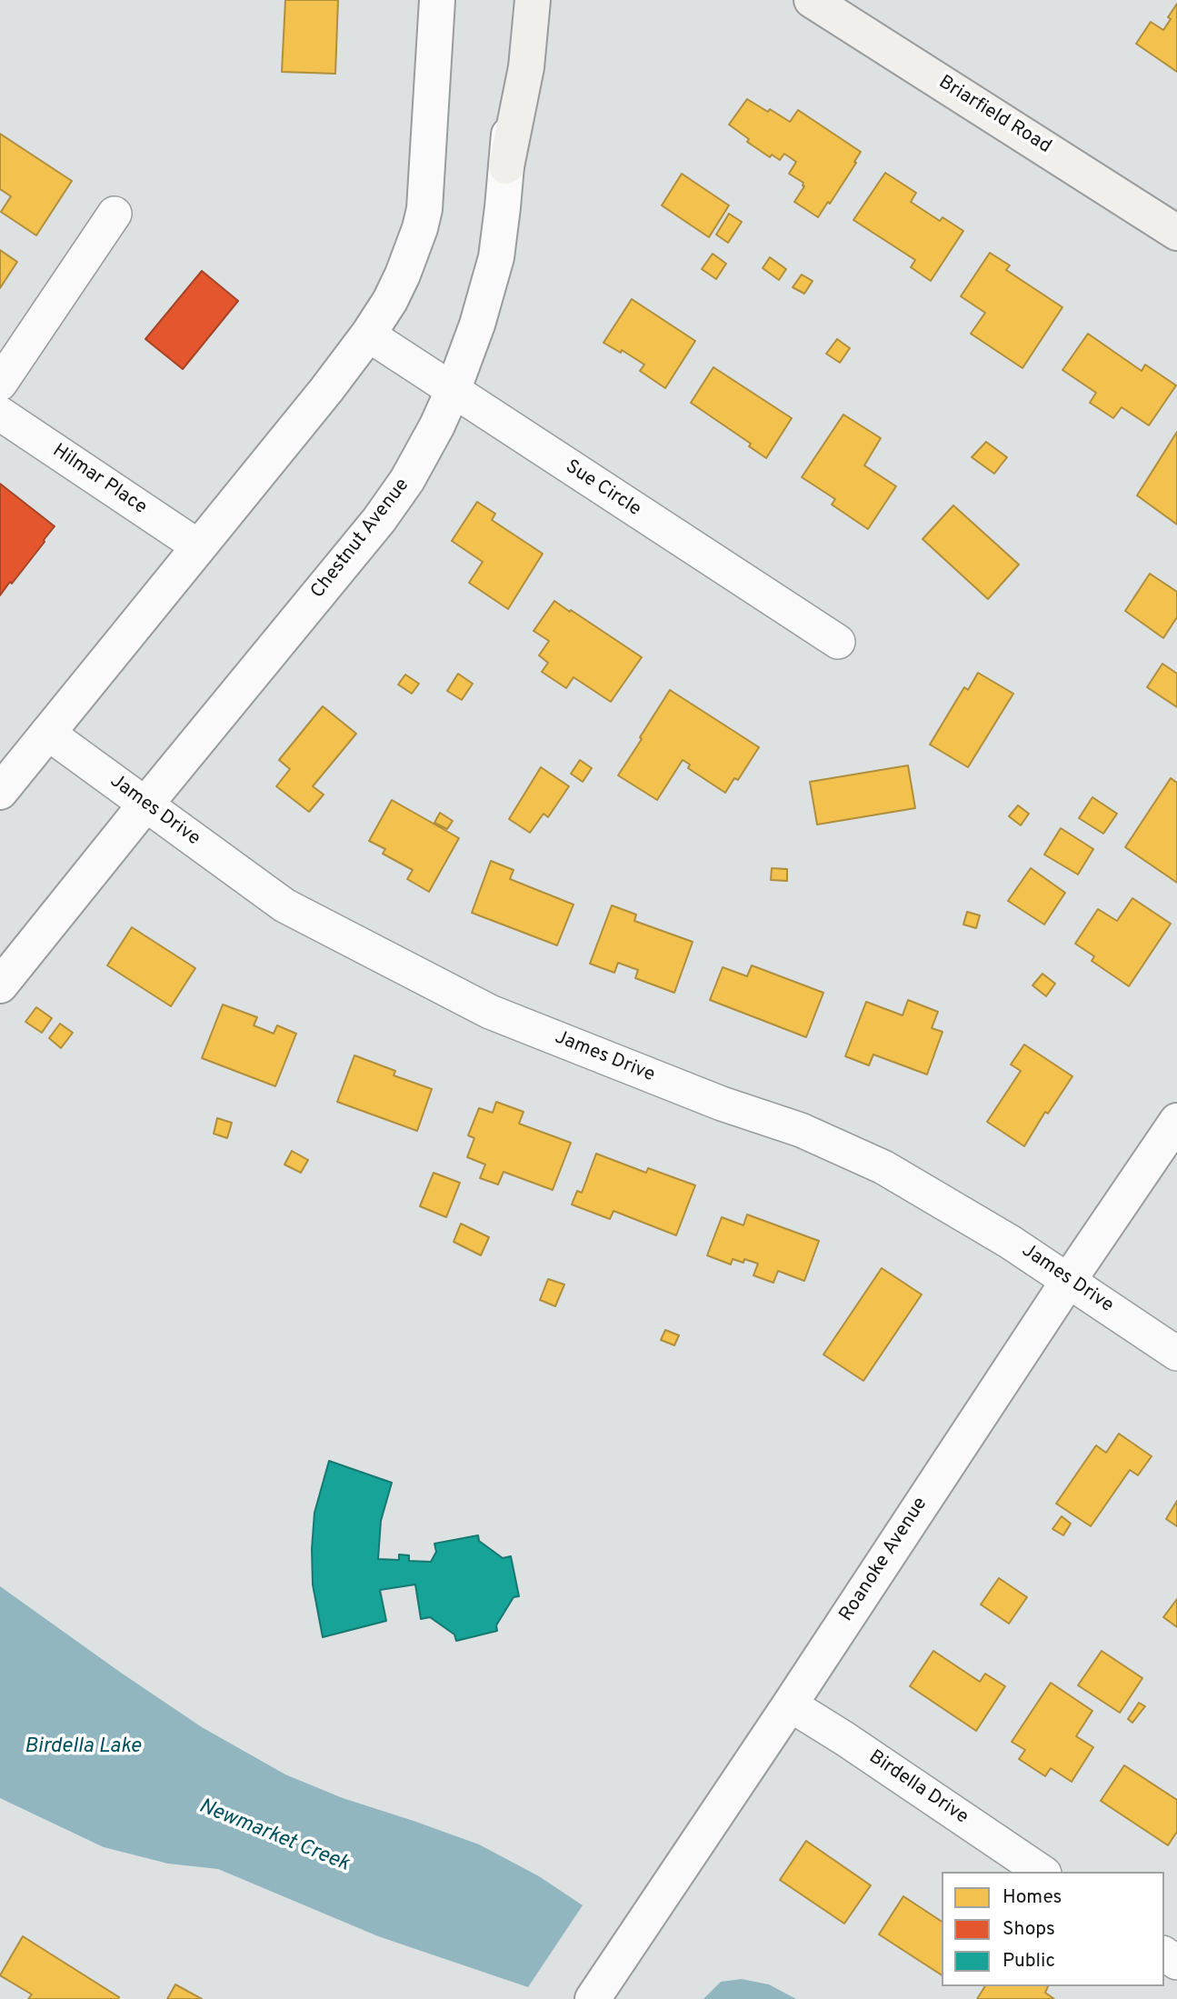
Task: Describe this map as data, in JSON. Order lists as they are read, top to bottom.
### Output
{
  "streets": {
    "main road": ["Briarfield Road"],
    "street": [
      "Hilmar Place",
      "Sue Circle",
      "Chestnut Avenue",
      "James Drive",
      "Roanoke Avenue",
      "Birdella Drive"
    ]
  },
  "crossings": [
    ["Sue Circle", "Chestnut Avenue"],
    ["Chestnut Avenue", "James Drive"],
    ["James Drive", "Roanoke Avenue"],
    ["Roanoke Avenue", "Birdella Drive"]
  ],
  "water": ["Birdella Lake", "Newmarket Creek"],
  "legend": ["Homes", "Shops", "Public"]
}
